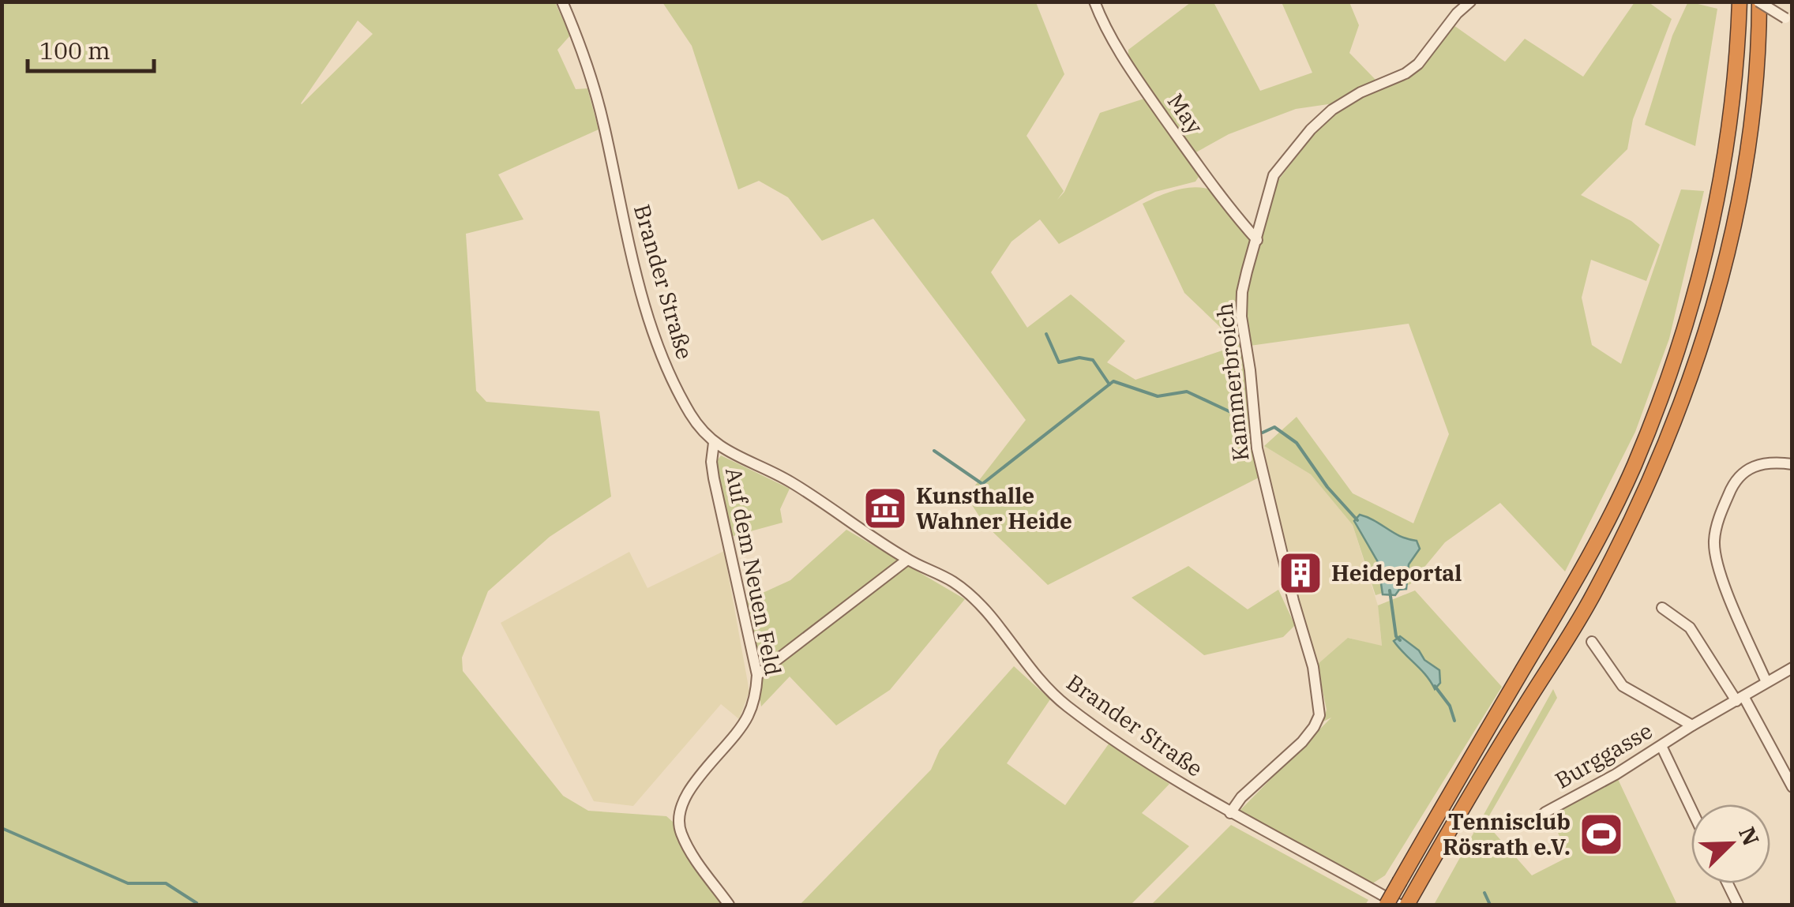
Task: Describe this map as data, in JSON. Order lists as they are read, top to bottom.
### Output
{
  "streets": {
    "street": [
      "May",
      "Brander Straße",
      "Kammerbroich",
      "Auf dem Neuen Feld",
      "Burggasse"
    ]
  },
  "crossings": [
    ["May", "Kammerbroich"],
    ["Brander Straße", "Kammerbroich"],
    ["Brander Straße", "Auf dem Neuen Feld"]
  ],
  "places": {
    "museum": ["Kunsthalle Wahner Heide"],
    "building": ["Heideportal"],
    "sports": ["Tennisclub Rösrath e.V."]
  },
  "scale_bar": "100 m",
  "north": "top right"
}
